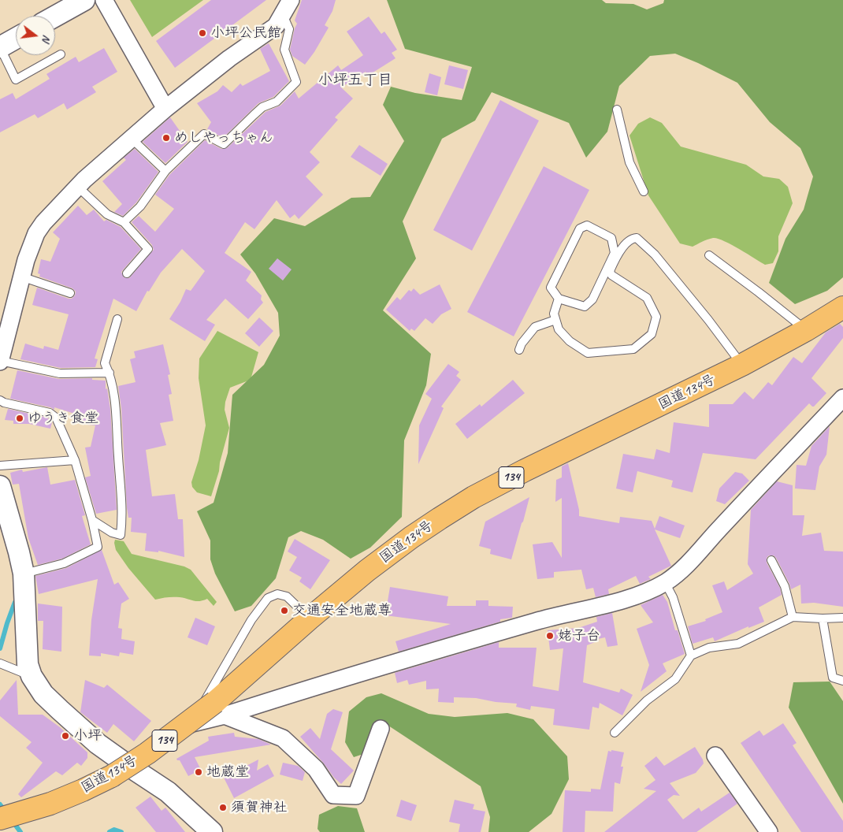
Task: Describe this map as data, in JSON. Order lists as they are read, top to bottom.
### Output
{
  "streets": {
    "highway": ["国道134号", "134"]
  },
  "districts": ["小坪五丁目"],
  "places": [
    "小坪公民館",
    "めしやっちゃん",
    "ゆうき食堂",
    "交通安全地蔵尊",
    "姥子台",
    "小坪",
    "地蔵堂",
    "須賀神社"
  ],
  "north": "right"
}
